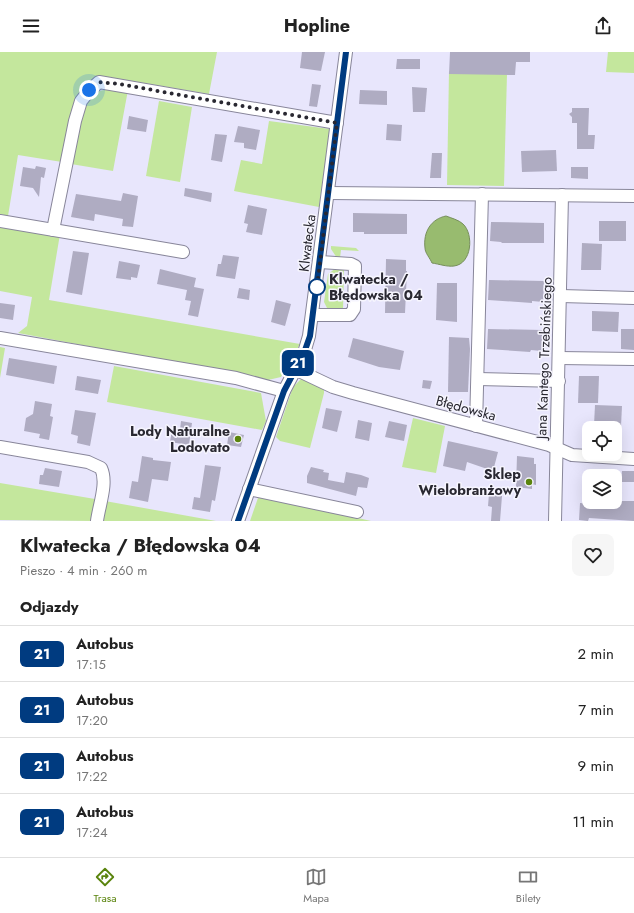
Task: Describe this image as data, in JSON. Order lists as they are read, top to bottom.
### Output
{
  "streets": {
    "street": ["Klwatecka", "Jana Kantego Trzebińskiego", "Błędowska"]
  },
  "crossings": [
    ["Klwatecka", "Błędowska"],
    ["Jana Kantego Trzebińskiego", "Błędowska"]
  ],
  "places": ["Klwatecka / Błędowska 04", "Lody Naturalne Lodovato", "Sklep Wielobranżowy"],
  "lines": ["bus line 21"],
  "page": {
    "header": "Hopline",
    "on_map": "21",
    "heading": [
      ["Klwatecka / Błędowska 04", "Pieszo · 4 min · 260 m"],
      "Odjazdy"
    ],
    "list": [
      {
        "mark": "21",
        "name": "Autobus",
        "note": "17:15",
        "value": "2 min"
      },
      {
        "mark": "21",
        "name": "Autobus",
        "note": "17:20",
        "value": "7 min"
      },
      {
        "mark": "21",
        "name": "Autobus",
        "note": "17:22",
        "value": "9 min"
      },
      {
        "mark": "21",
        "name": "Autobus",
        "note": "17:24",
        "value": "11 min"
      }
    ],
    "tabs": ["Trasa", "Mapa", "Bilety"]
  }
}
